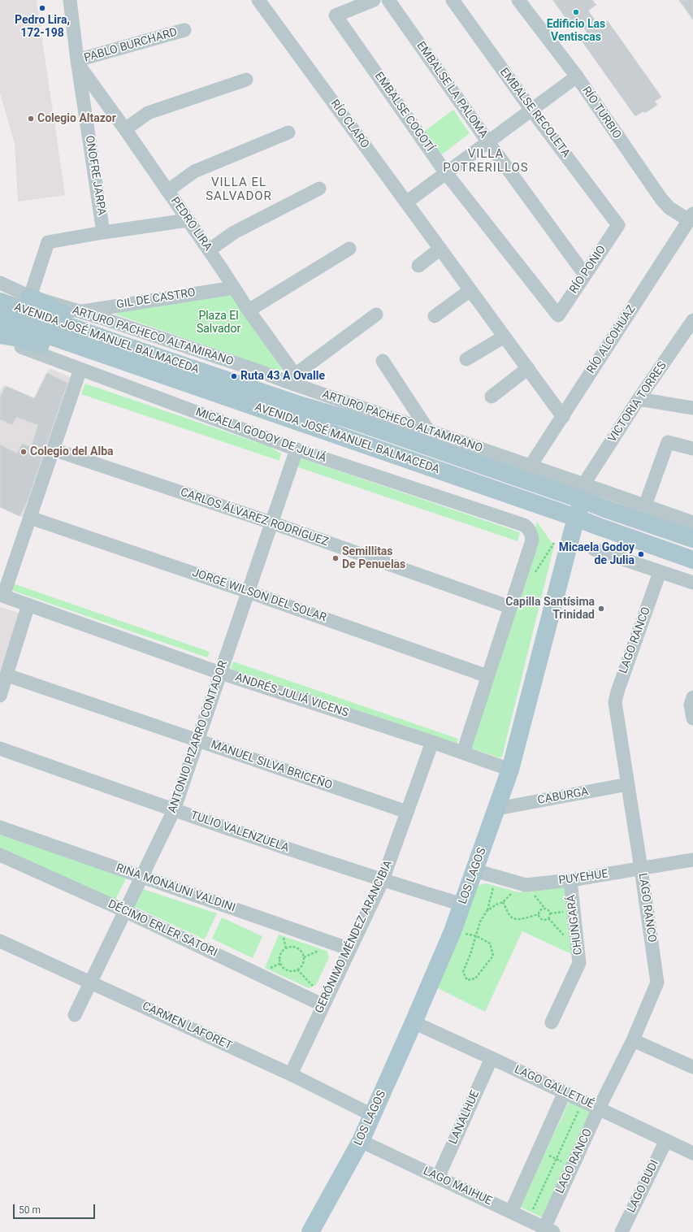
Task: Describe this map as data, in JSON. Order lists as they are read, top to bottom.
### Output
{
  "streets": {
    "main road": ["AVENIDA JOSÉ MANUEL BALMACEDA", "LOS LAGOS"],
    "street": [
      "PABLO BURCHARD",
      "EMBALSE LA PALOMA",
      "EMBALSE COGOTÍ",
      "EMBALSE RECOLETA",
      "RÍO TURBIO",
      "RÍO CLARO",
      "ONOFRE JARPA",
      "PEDRO LIRA",
      "RÍO PONIO",
      "GIL DE CASTRO",
      "ARTURO PACHECO ALTAMIRANO",
      "RÍO ALCOHUAZ",
      "VICTORIA TORRES",
      "MICAELA GODOY DE JULIÁ",
      "CARLOS ÁLVAREZ RODRÍGUEZ",
      "JORGE WILSON DEL SOLAR",
      "LAGO RANCO",
      "ANDRÉS JULIÁ VICENS",
      "ANTONIO PIZARRO CONTADOR",
      "MANUEL SILVA BRICEÑO",
      "CABURGA",
      "TULIO VALENZUELA",
      "PUYEHUE",
      "RINA MONAUNI VALDINI",
      "CHUNGARÁ",
      "DÉCIMO ERLER SATORI",
      "GERÓNIMO MÉNDEZ ARANCIBIA",
      "CARMEN LAFORET",
      "LAGO GALLETUÉ",
      "LANALHUE",
      "LAGO MAIHUE",
      "LAGO BUDI"
    ]
  },
  "crossings": [
    ["PABLO BURCHARD", "ONOFRE JARPA"],
    ["PABLO BURCHARD", "PEDRO LIRA"],
    ["EMBALSE LA PALOMA", "RÍO PONIO"],
    ["EMBALSE COGOTÍ", "RÍO PONIO"],
    ["EMBALSE RECOLETA", "RÍO PONIO"],
    ["RÍO TURBIO", "RÍO ALCOHUAZ"],
    ["RÍO CLARO", "RÍO ALCOHUAZ"],
    ["ONOFRE JARPA", "PEDRO LIRA"],
    ["PEDRO LIRA", "GIL DE CASTRO"],
    ["PEDRO LIRA", "ARTURO PACHECO ALTAMIRANO"],
    ["GIL DE CASTRO", "ARTURO PACHECO ALTAMIRANO"],
    ["ARTURO PACHECO ALTAMIRANO", "AVENIDA JOSÉ MANUEL BALMACEDA"],
    ["ARTURO PACHECO ALTAMIRANO", "RÍO ALCOHUAZ"],
    ["ARTURO PACHECO ALTAMIRANO", "VICTORIA TORRES"],
    ["ARTURO PACHECO ALTAMIRANO", "LOS LAGOS"],
    ["AVENIDA JOSÉ MANUEL BALMACEDA", "VICTORIA TORRES"],
    ["AVENIDA JOSÉ MANUEL BALMACEDA", "LOS LAGOS"],
    ["VICTORIA TORRES", "LOS LAGOS"],
    ["MICAELA GODOY DE JULIÁ", "CARLOS ÁLVAREZ RODRÍGUEZ"],
    ["MICAELA GODOY DE JULIÁ", "ANTONIO PIZARRO CONTADOR"],
    ["CARLOS ÁLVAREZ RODRÍGUEZ", "ANTONIO PIZARRO CONTADOR"],
    ["JORGE WILSON DEL SOLAR", "ANTONIO PIZARRO CONTADOR"],
    ["LAGO RANCO", "CABURGA"],
    ["LAGO RANCO", "PUYEHUE"],
    ["LAGO RANCO", "LAGO GALLETUÉ"],
    ["LAGO RANCO", "LAGO MAIHUE"],
    ["ANDRÉS JULIÁ VICENS", "ANTONIO PIZARRO CONTADOR"],
    ["ANDRÉS JULIÁ VICENS", "LOS LAGOS"],
    ["ANDRÉS JULIÁ VICENS", "GERÓNIMO MÉNDEZ ARANCIBIA"],
    ["ANTONIO PIZARRO CONTADOR", "MANUEL SILVA BRICEÑO"],
    ["ANTONIO PIZARRO CONTADOR", "TULIO VALENZUELA"],
    ["ANTONIO PIZARRO CONTADOR", "RINA MONAUNI VALDINI"],
    ["ANTONIO PIZARRO CONTADOR", "DÉCIMO ERLER SATORI"],
    ["ANTONIO PIZARRO CONTADOR", "CARMEN LAFORET"],
    ["MANUEL SILVA BRICEÑO", "GERÓNIMO MÉNDEZ ARANCIBIA"],
    ["CABURGA", "LOS LAGOS"],
    ["TULIO VALENZUELA", "LOS LAGOS"],
    ["TULIO VALENZUELA", "GERÓNIMO MÉNDEZ ARANCIBIA"],
    ["LOS LAGOS", "PUYEHUE"],
    ["LOS LAGOS", "CARMEN LAFORET"],
    ["LOS LAGOS", "LAGO GALLETUÉ"],
    ["LOS LAGOS", "LAGO MAIHUE"],
    ["PUYEHUE", "CHUNGARÁ"],
    ["RINA MONAUNI VALDINI", "GERÓNIMO MÉNDEZ ARANCIBIA"],
    ["DÉCIMO ERLER SATORI", "GERÓNIMO MÉNDEZ ARANCIBIA"],
    ["GERÓNIMO MÉNDEZ ARANCIBIA", "CARMEN LAFORET"],
    ["LAGO GALLETUÉ", "LANALHUE"],
    ["LAGO GALLETUÉ", "LAGO BUDI"],
    ["LANALHUE", "LAGO MAIHUE"]
  ],
  "districts": ["VILLA POTRERILLOS", "VILLA EL SALVADOR"],
  "parks": ["Plaza El Salvador"],
  "places": [
    "Pedro Lira, 172-198",
    "Edificio Las Ventiscas",
    "Colegio Altazor",
    "Ruta 43 A Ovalle",
    "Colegio del Alba",
    "Micaela Godoy de Julia",
    "Semillitas De Penuelas",
    "Capilla Santísima Trinidad"
  ],
  "scale_bar": "50 m"
}
